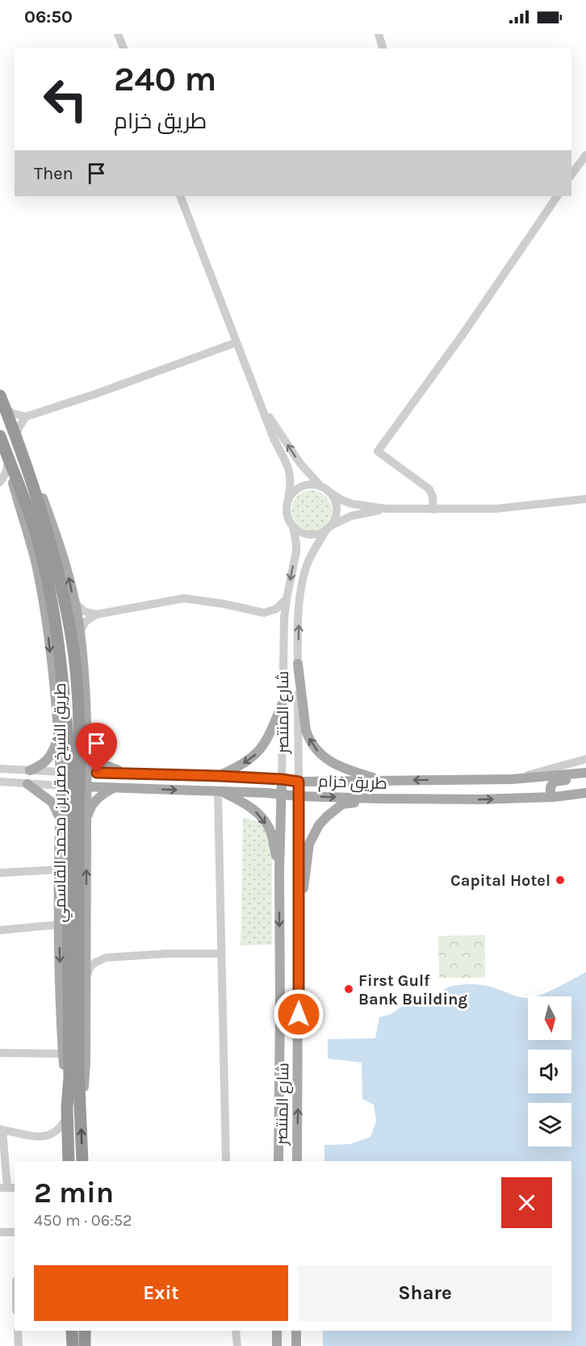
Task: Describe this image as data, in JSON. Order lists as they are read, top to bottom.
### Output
{
  "streets": {
    "highway": ["طريق الشيخ صقر بن محمد القاسمي"],
    "main road": ["شارع المنتصر", "طريق خزام"]
  },
  "crossings": [
    ["شارع المنتصر", "طريق خزام"]
  ],
  "places": ["Capital Hotel", "First Gulf Bank Building"],
  "north": "bottom",
  "page": {
    "status": "06:50",
    "turn": ["240 m", "طريق خزام"],
    "then": "Then",
    "heading": ["2 min", "450 m · 06:52"],
    "buttons": ["Exit", "Share"]
  }
}
